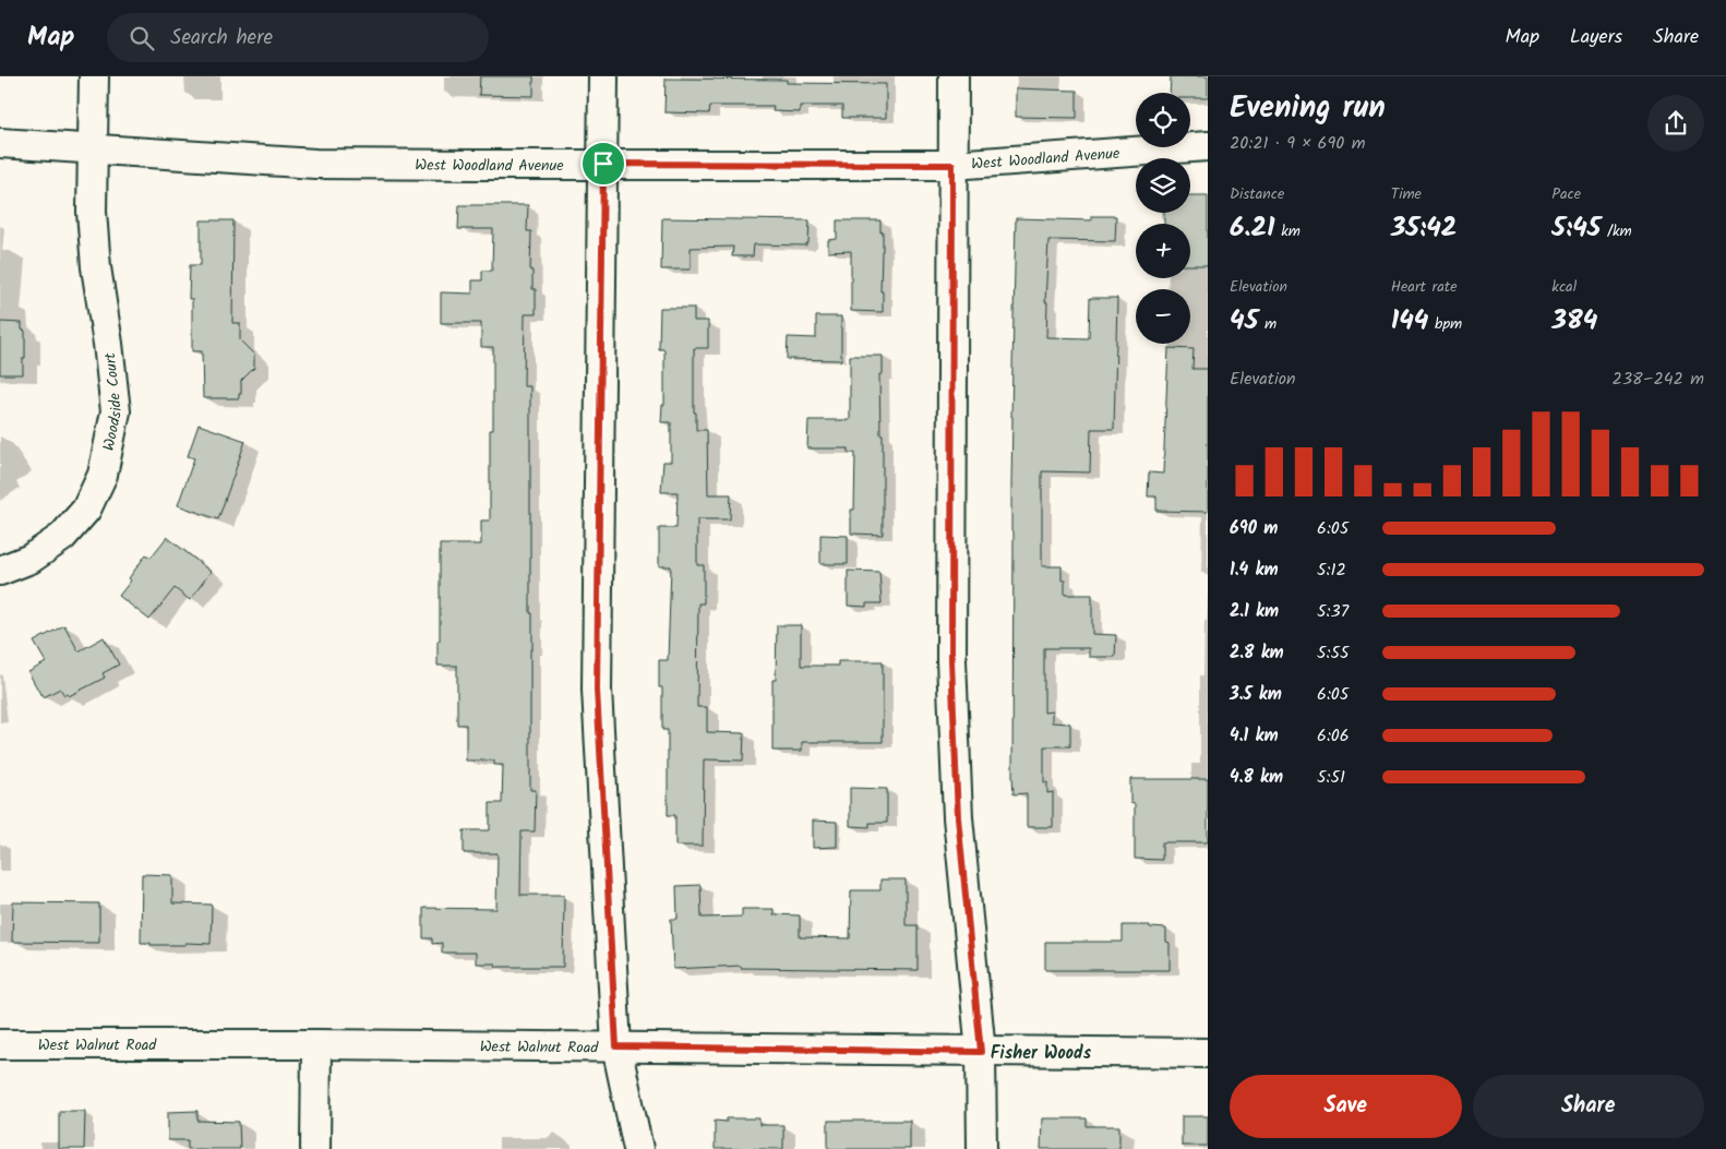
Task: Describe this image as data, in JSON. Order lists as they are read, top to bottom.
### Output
{
  "streets": {
    "street": ["West Woodland Avenue", "Woodside Court", "West Walnut Road"]
  },
  "crossings": [
    ["West Woodland Avenue", "Woodside Court"]
  ],
  "districts": ["Fisher Woods"],
  "page": {
    "header": "Map",
    "search": "Search here",
    "nav": ["Map", "Layers", "Share"],
    "heading": ["Evening run", "20:21 · 9 × 690 m"],
    "map_buttons": ["+", "−"],
    "stats": [
      ["Distance", "6.21 km"],
      ["Time", "35:42"],
      ["Pace", "5:45 /km"],
      ["Elevation", "45 m"],
      ["Heart rate", "144 bpm"],
      ["kcal", "384"]
    ],
    "chart": ["Elevation", "238–242 m"],
    "list": [
      {
        "name": "690 m",
        "note": "6:05"
      },
      {
        "name": "1.4 km",
        "note": "5:12"
      },
      {
        "name": "2.1 km",
        "note": "5:37"
      },
      {
        "name": "2.8 km",
        "note": "5:55"
      },
      {
        "name": "3.5 km",
        "note": "6:05"
      },
      {
        "name": "4.1 km",
        "note": "6:06"
      },
      {
        "name": "4.8 km",
        "note": "5:51"
      }
    ],
    "buttons": ["Save", "Share"]
  }
}
